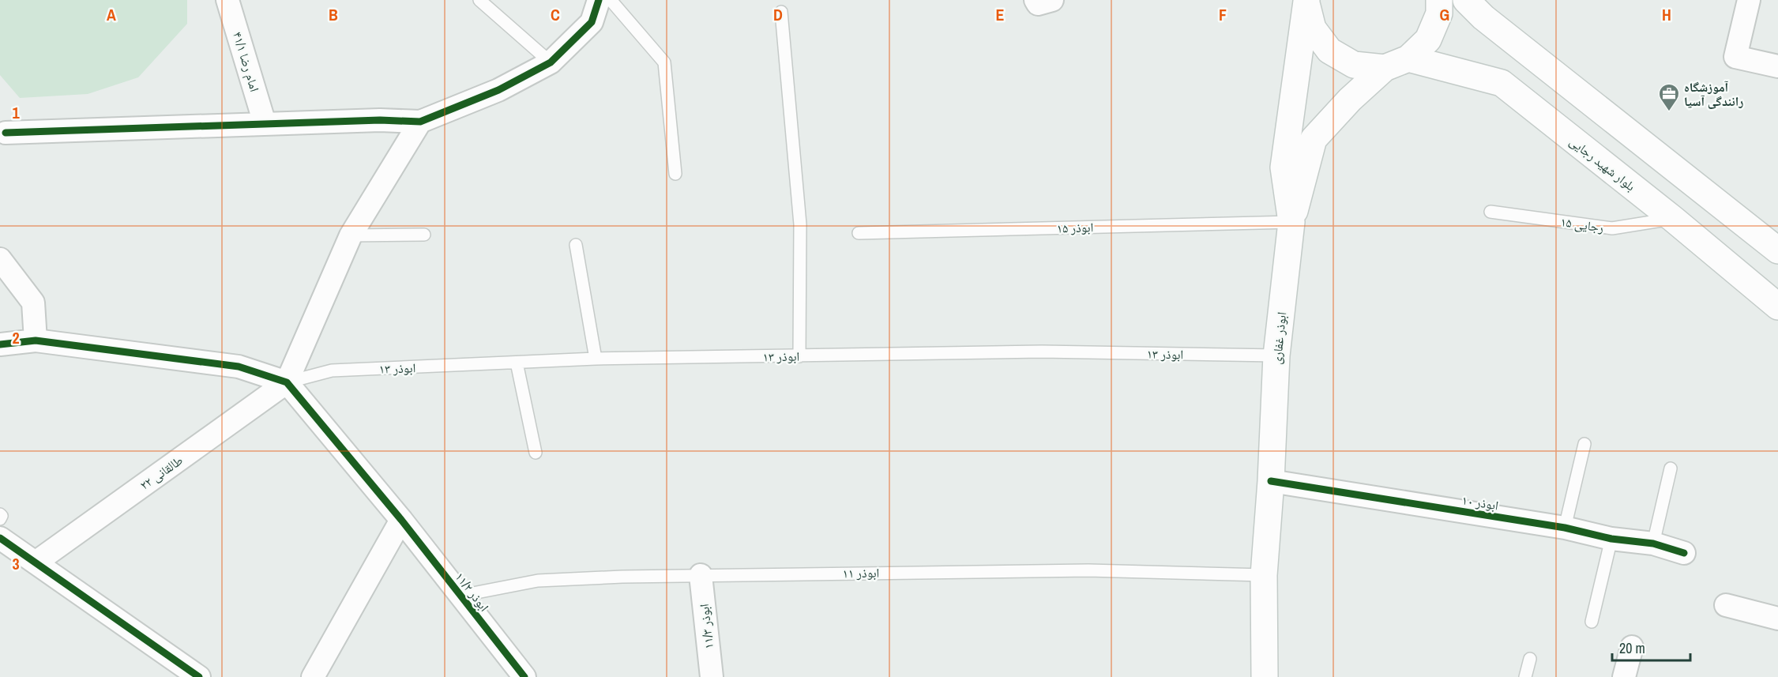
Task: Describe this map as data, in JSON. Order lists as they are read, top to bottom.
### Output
{
  "streets": {
    "main road": ["بلوار شهید رجایی", "ابوذر غفاری"],
    "street": [
      "امام رضا ۴۱/۱",
      "طالقانی ۲۲",
      "ابوذر ۱۰",
      "ابوذر ۱۱/۲",
      "ابوذر ۱۱/۳"
    ],
    "lane": [
      "رجایی ۱۵",
      "ابوذر ۱۵",
      "ابوذر ۱۳",
      "ابوذر ۱۱"
    ]
  },
  "crossings": [
    ["بلوار شهید رجایی", "رجایی ۱۵"],
    ["ابوذر ۱۵", "ابوذر غفاری"],
    ["ابوذر غفاری", "ابوذر ۱۳"],
    ["ابوذر غفاری", "ابوذر ۱۰"],
    ["ابوذر غفاری", "ابوذر ۱۱"],
    ["ابوذر ۱۳", "طالقانی ۲۲"],
    ["ابوذر ۱۳", "ابوذر ۱۱/۲"],
    ["طالقانی ۲۲", "ابوذر ۱۱/۲"],
    ["ابوذر ۱۱", "ابوذر ۱۱/۲"],
    ["ابوذر ۱۱", "ابوذر ۱۱/۳"]
  ],
  "places": {
    "office": ["آموزشگاه رانندگی آسیا"]
  },
  "scale_bar": "20 m",
  "grid": {
    "columns": [
      "A",
      "B",
      "C",
      "D",
      "E",
      "F",
      "G",
      "H"
    ],
    "rows": ["1", "2", "3"]
  }
}
